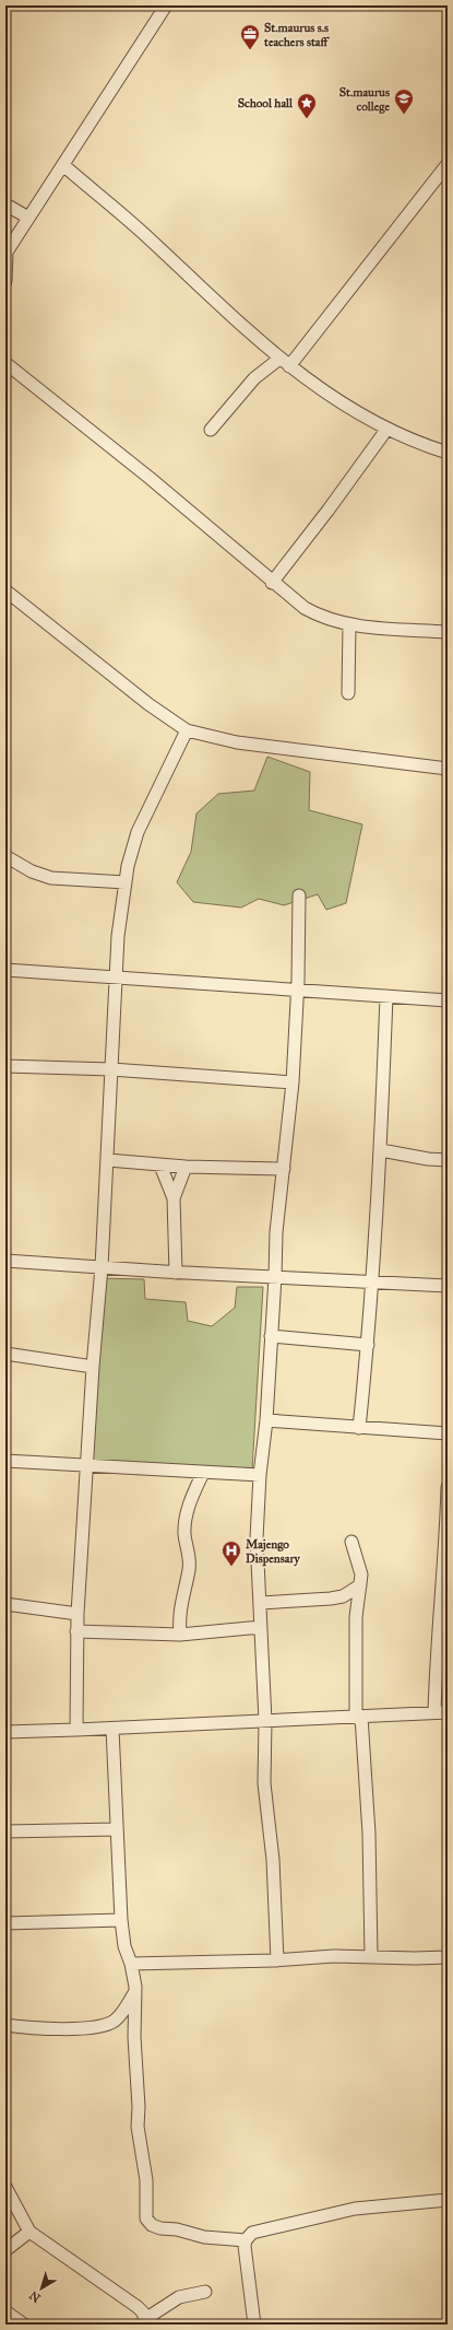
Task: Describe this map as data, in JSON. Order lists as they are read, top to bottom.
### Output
{
  "places": {
    "office": ["St.maurus s.s teachers staff"],
    "school or university": ["St.maurus college"],
    "place": ["School hall"],
    "hospital": ["Majengo Dispensary"]
  },
  "north": "bottom left"
}
